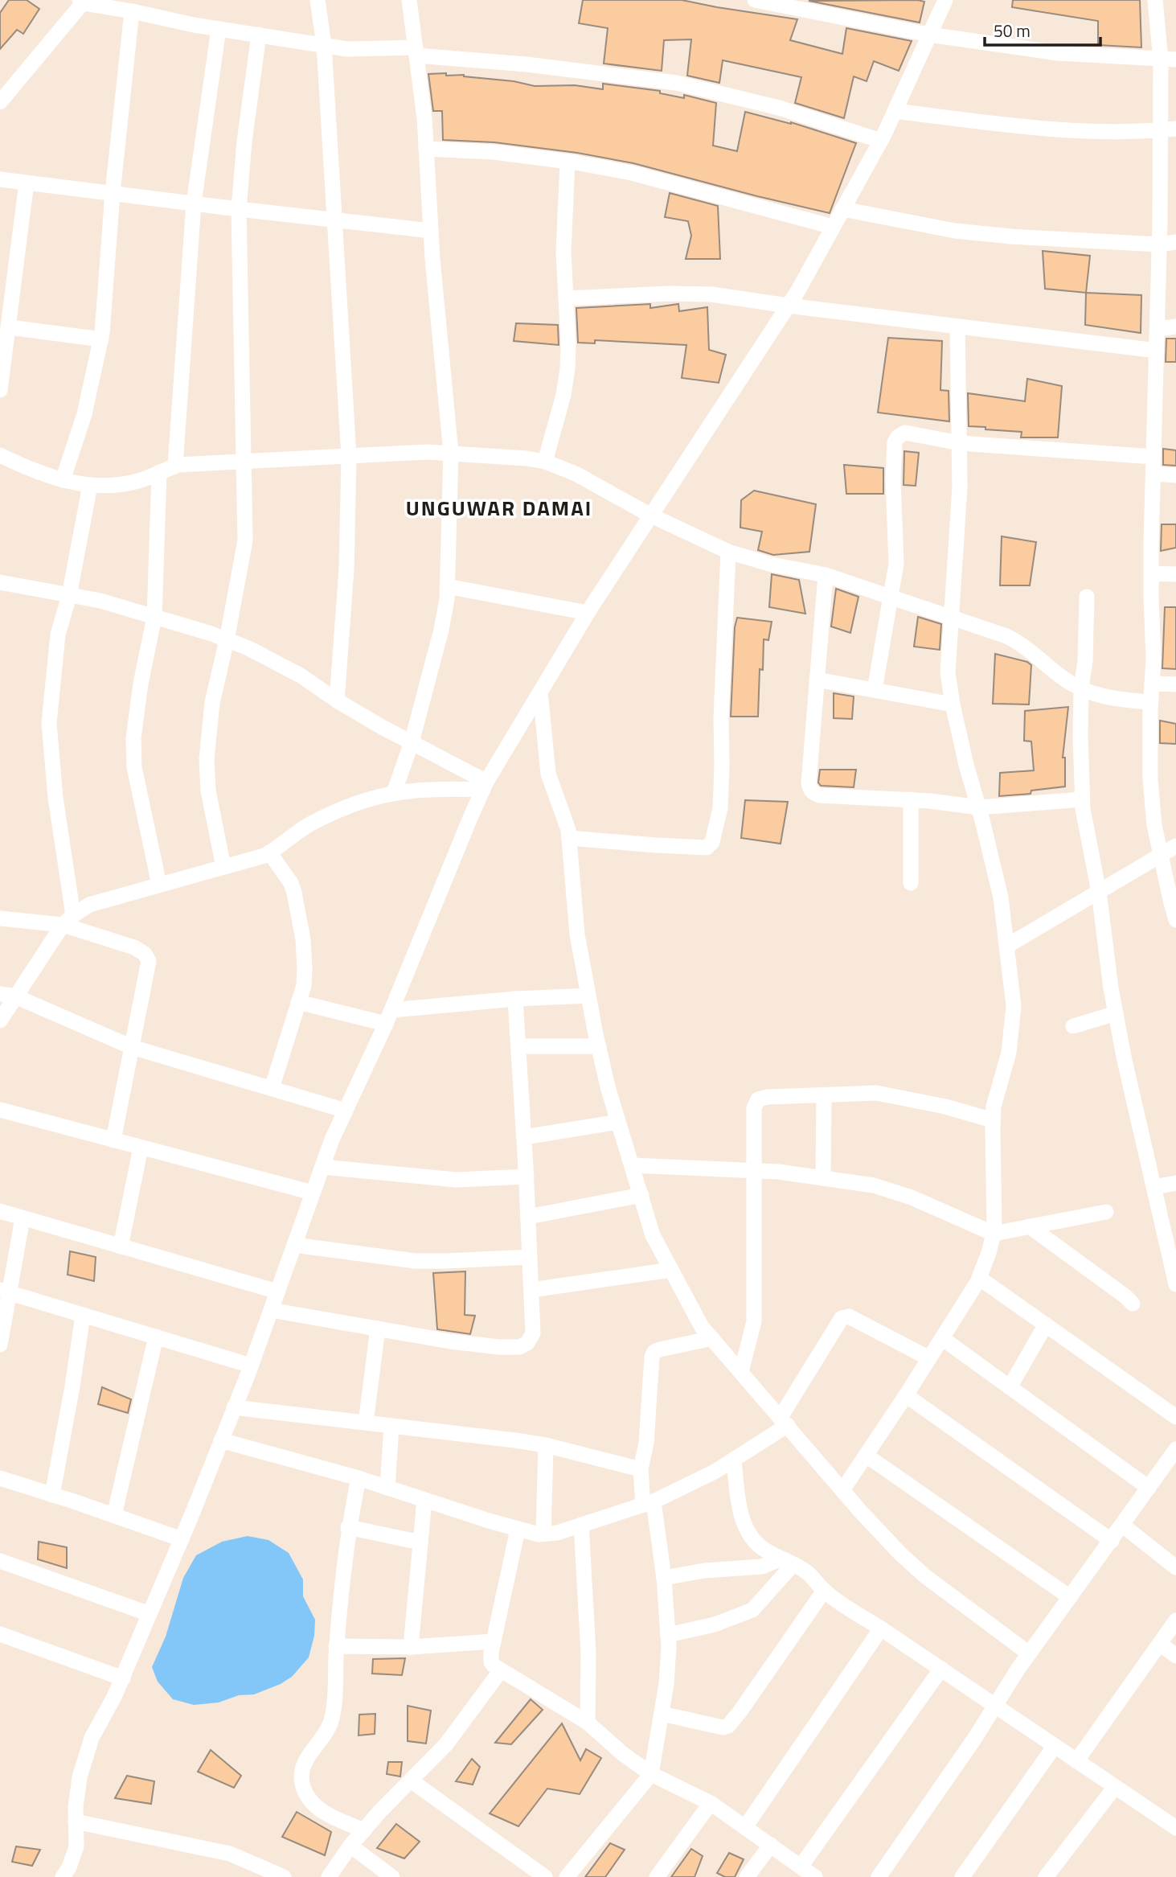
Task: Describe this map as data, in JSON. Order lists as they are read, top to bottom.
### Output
{
  "districts": ["UNGUWAR DAMAI"],
  "scale_bar": "50 m"
}
